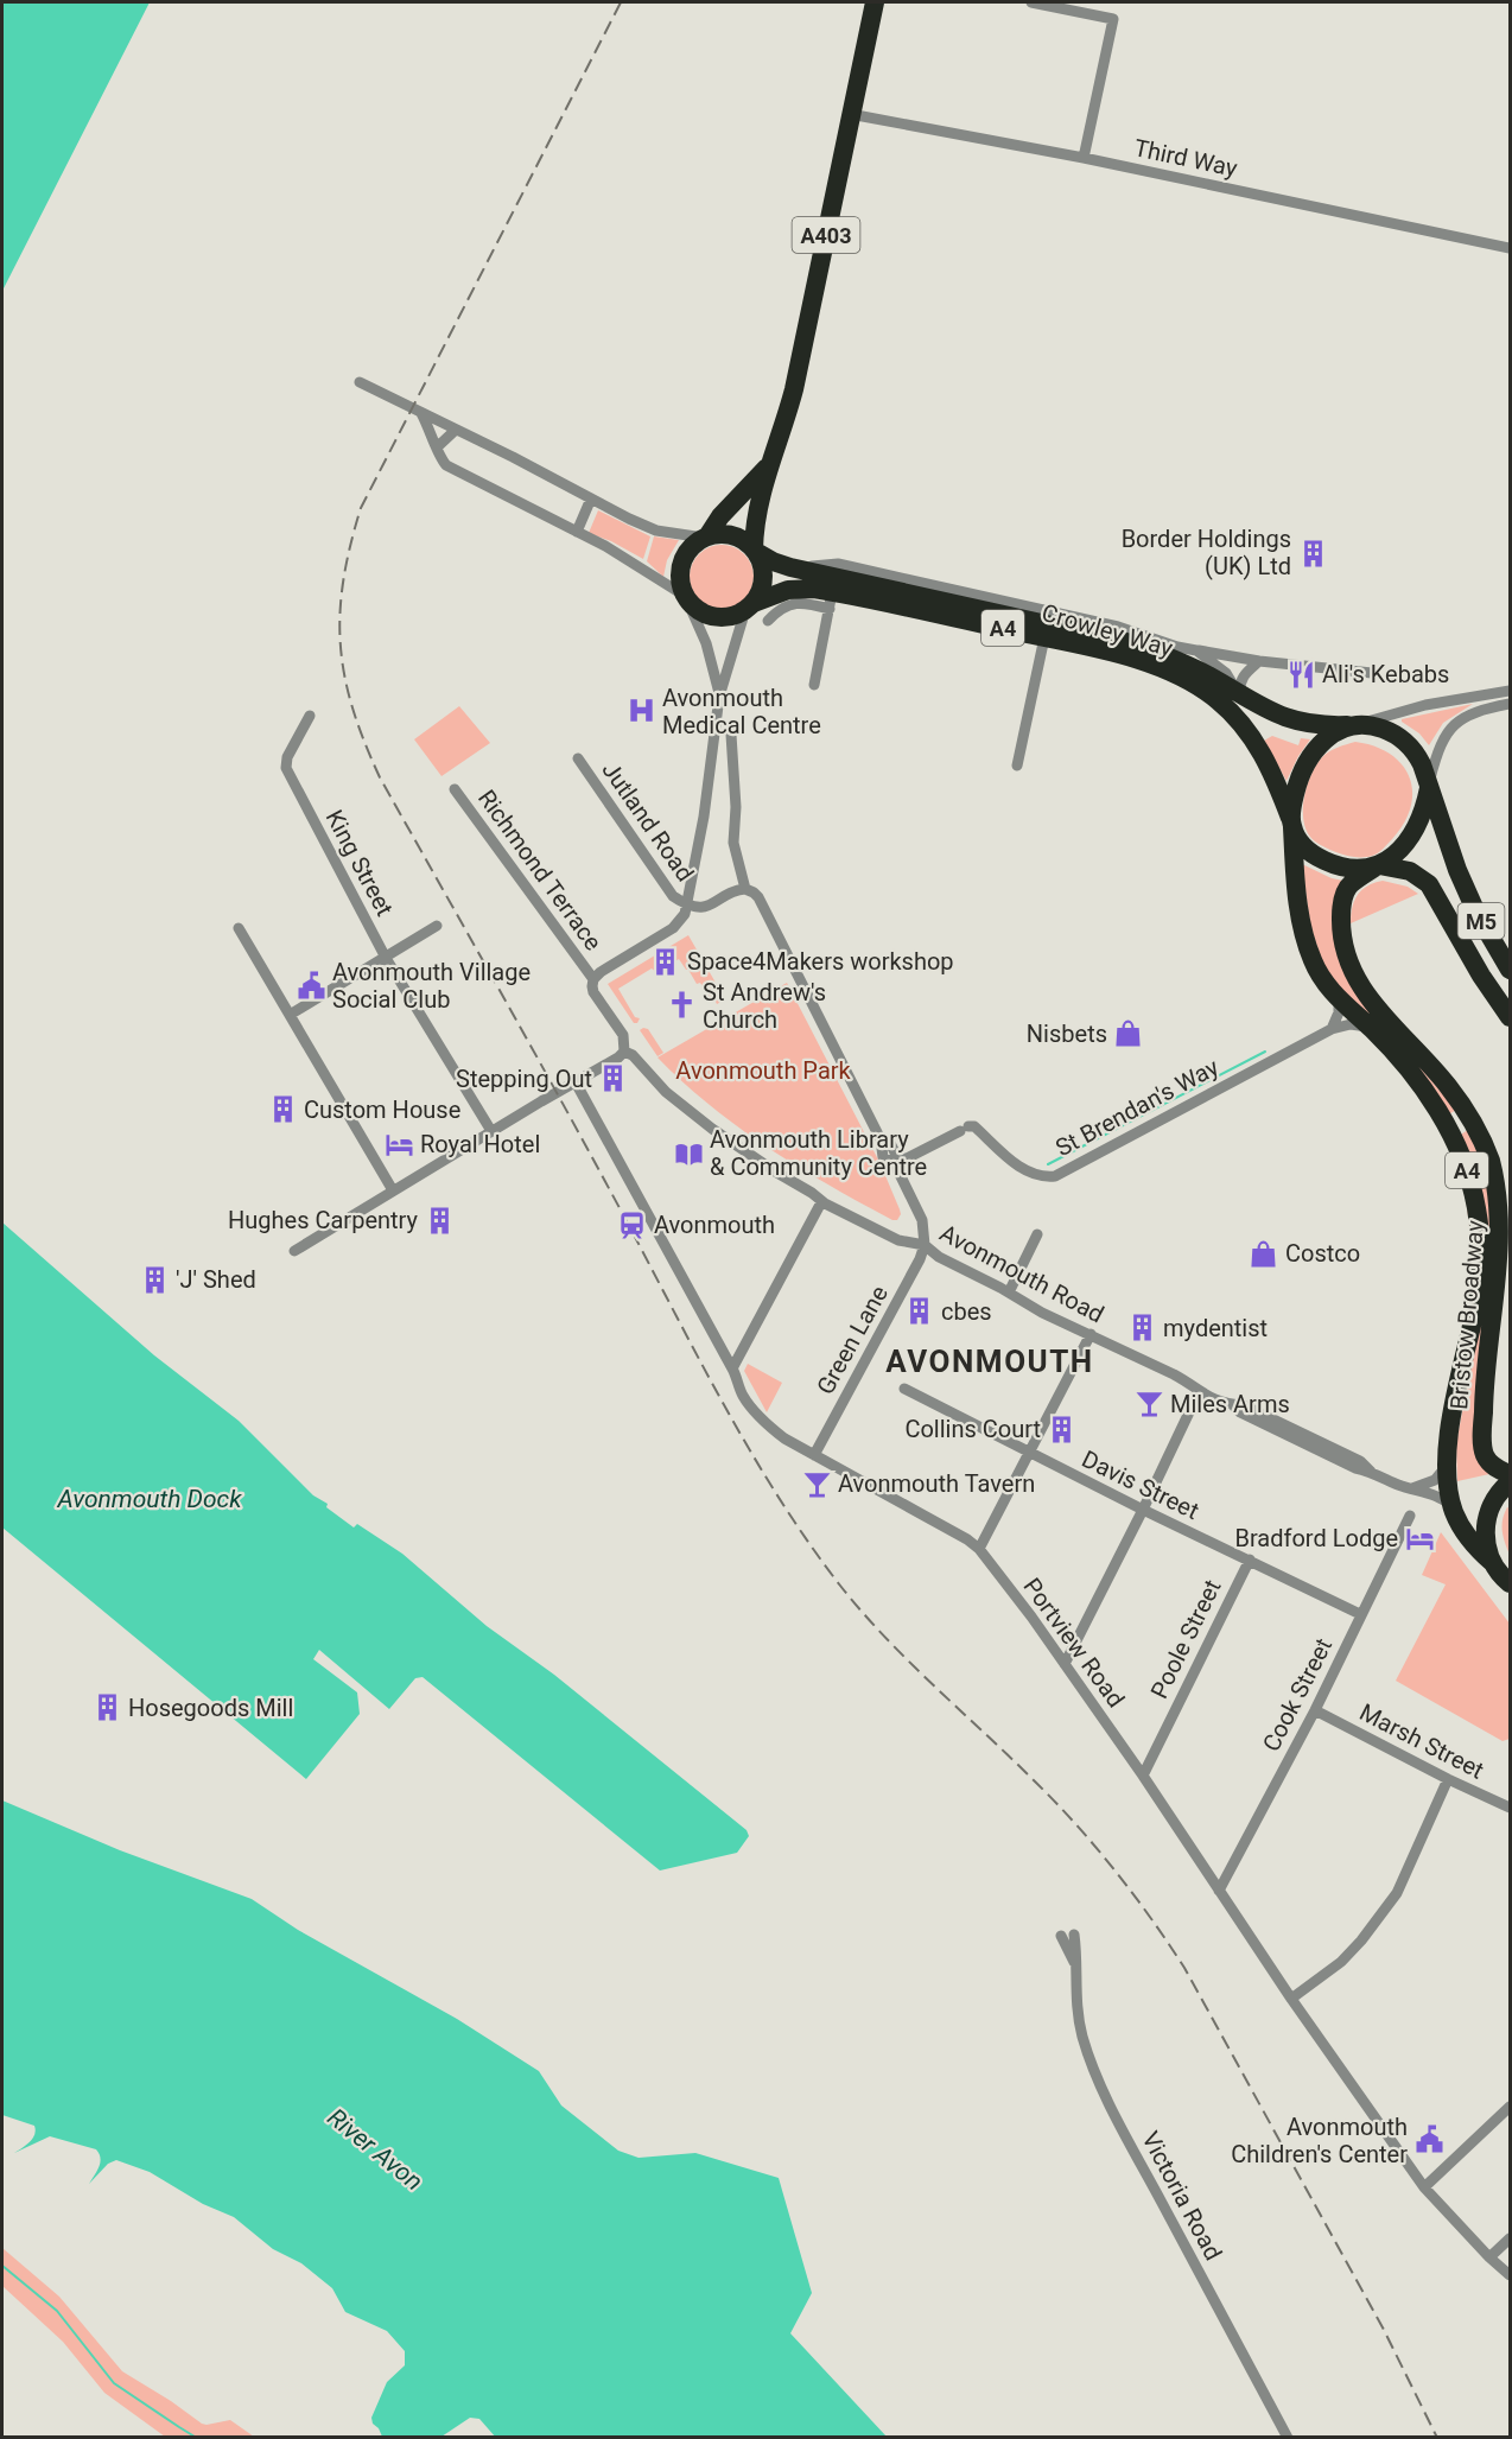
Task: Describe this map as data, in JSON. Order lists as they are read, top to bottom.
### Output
{
  "streets": {
    "highway": [
      "A403",
      "A4",
      "Crowley Way",
      "M5",
      "Bristow Broadway"
    ],
    "street": [
      "Third Way",
      "Jutland Road",
      "King Street",
      "Richmond Terrace",
      "St Brendan's Way",
      "Avonmouth Road",
      "Green Lane",
      "Davis Street",
      "Poole Street",
      "Portview Road",
      "Cook Street",
      "Marsh Street",
      "Victoria Road"
    ]
  },
  "crossings": [
    ["Third Way", "A403"],
    ["A403", "Crowley Way"],
    ["Crowley Way", "M5"],
    ["Crowley Way", "Bristow Broadway"],
    ["Richmond Terrace", "Avonmouth Road"],
    ["M5", "Bristow Broadway"],
    ["St Brendan's Way", "Bristow Broadway"],
    ["Avonmouth Road", "Bristow Broadway"],
    ["Avonmouth Road", "Green Lane"],
    ["Green Lane", "Portview Road"],
    ["Davis Street", "Poole Street"],
    ["Davis Street", "Cook Street"],
    ["Poole Street", "Portview Road"],
    ["Portview Road", "Cook Street"],
    ["Cook Street", "Marsh Street"]
  ],
  "districts": ["AVONMOUTH"],
  "water": ["Avonmouth Dock", "River Avon"],
  "parks": ["Avonmouth Park"],
  "places": {
    "building": [
      "Border Holdings (UK) Ltd",
      "Space4Makers workshop",
      "Stepping Out",
      "Custom House",
      "Hughes Carpentry",
      "'J' Shed",
      "cbes",
      "mydentist",
      "Collins Court",
      "Hosegoods Mill"
    ],
    "restaurant": ["Ali's Kebabs"],
    "hospital": ["Avonmouth Medical Centre"],
    "public building": ["Avonmouth Village Social Club", "Avonmouth Children's Center"],
    "church": ["St Andrew's Church"],
    "shop": ["Nisbets", "Costco"],
    "hotel": ["Royal Hotel", "Bradford Lodge"],
    "library": ["Avonmouth Library & Community Centre"],
    "station": ["Avonmouth"],
    "bar": ["Miles Arms", "Avonmouth Tavern"]
  }
}
